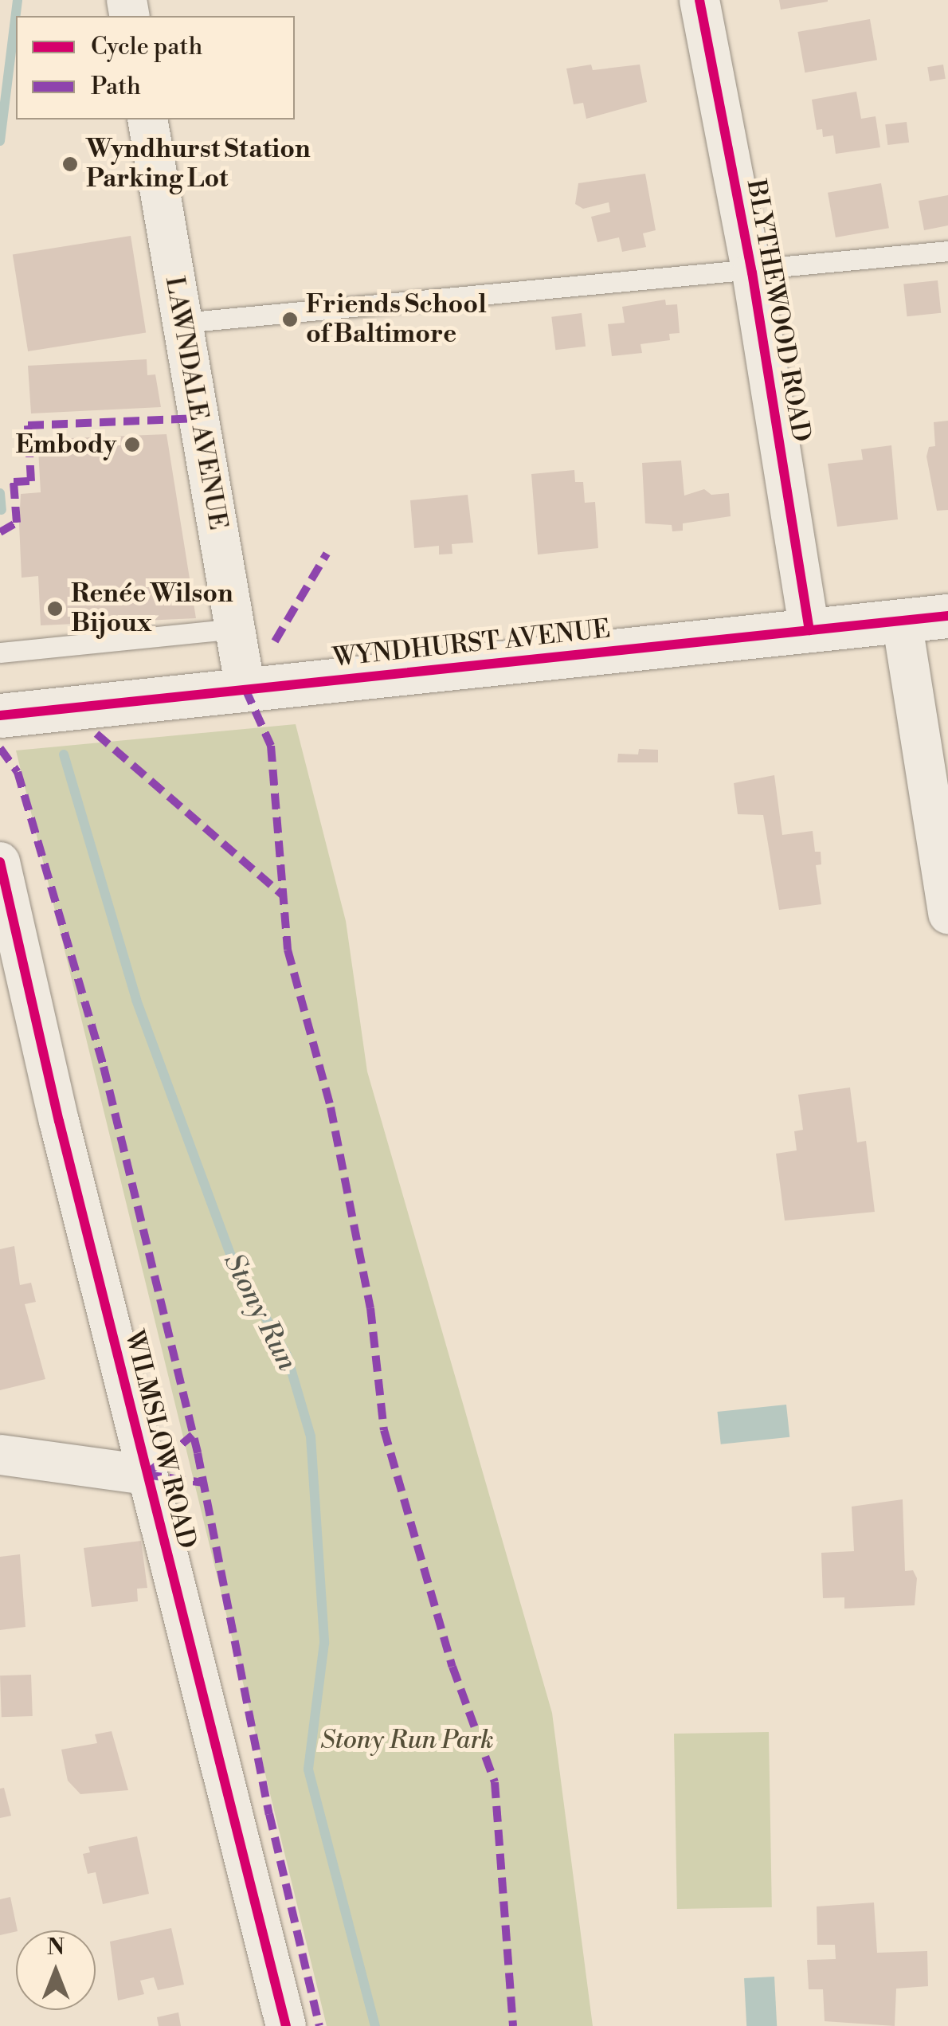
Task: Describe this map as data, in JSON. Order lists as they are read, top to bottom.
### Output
{
  "streets": {
    "street": [
      "BLYTHEWOOD ROAD",
      "LAWNDALE AVENUE",
      "WYNDHURST AVENUE",
      "WILMSLOW ROAD"
    ]
  },
  "crossings": [
    ["BLYTHEWOOD ROAD", "WYNDHURST AVENUE"],
    ["LAWNDALE AVENUE", "WYNDHURST AVENUE"]
  ],
  "water": ["Stony Run"],
  "parks": ["Stony Run Park"],
  "places": [
    "Wyndhurst Station Parking Lot",
    "Friends School of Baltimore",
    "Embody",
    "Renée Wilson Bijoux"
  ],
  "legend": ["Cycle path", "Path"],
  "north": "top"
}
